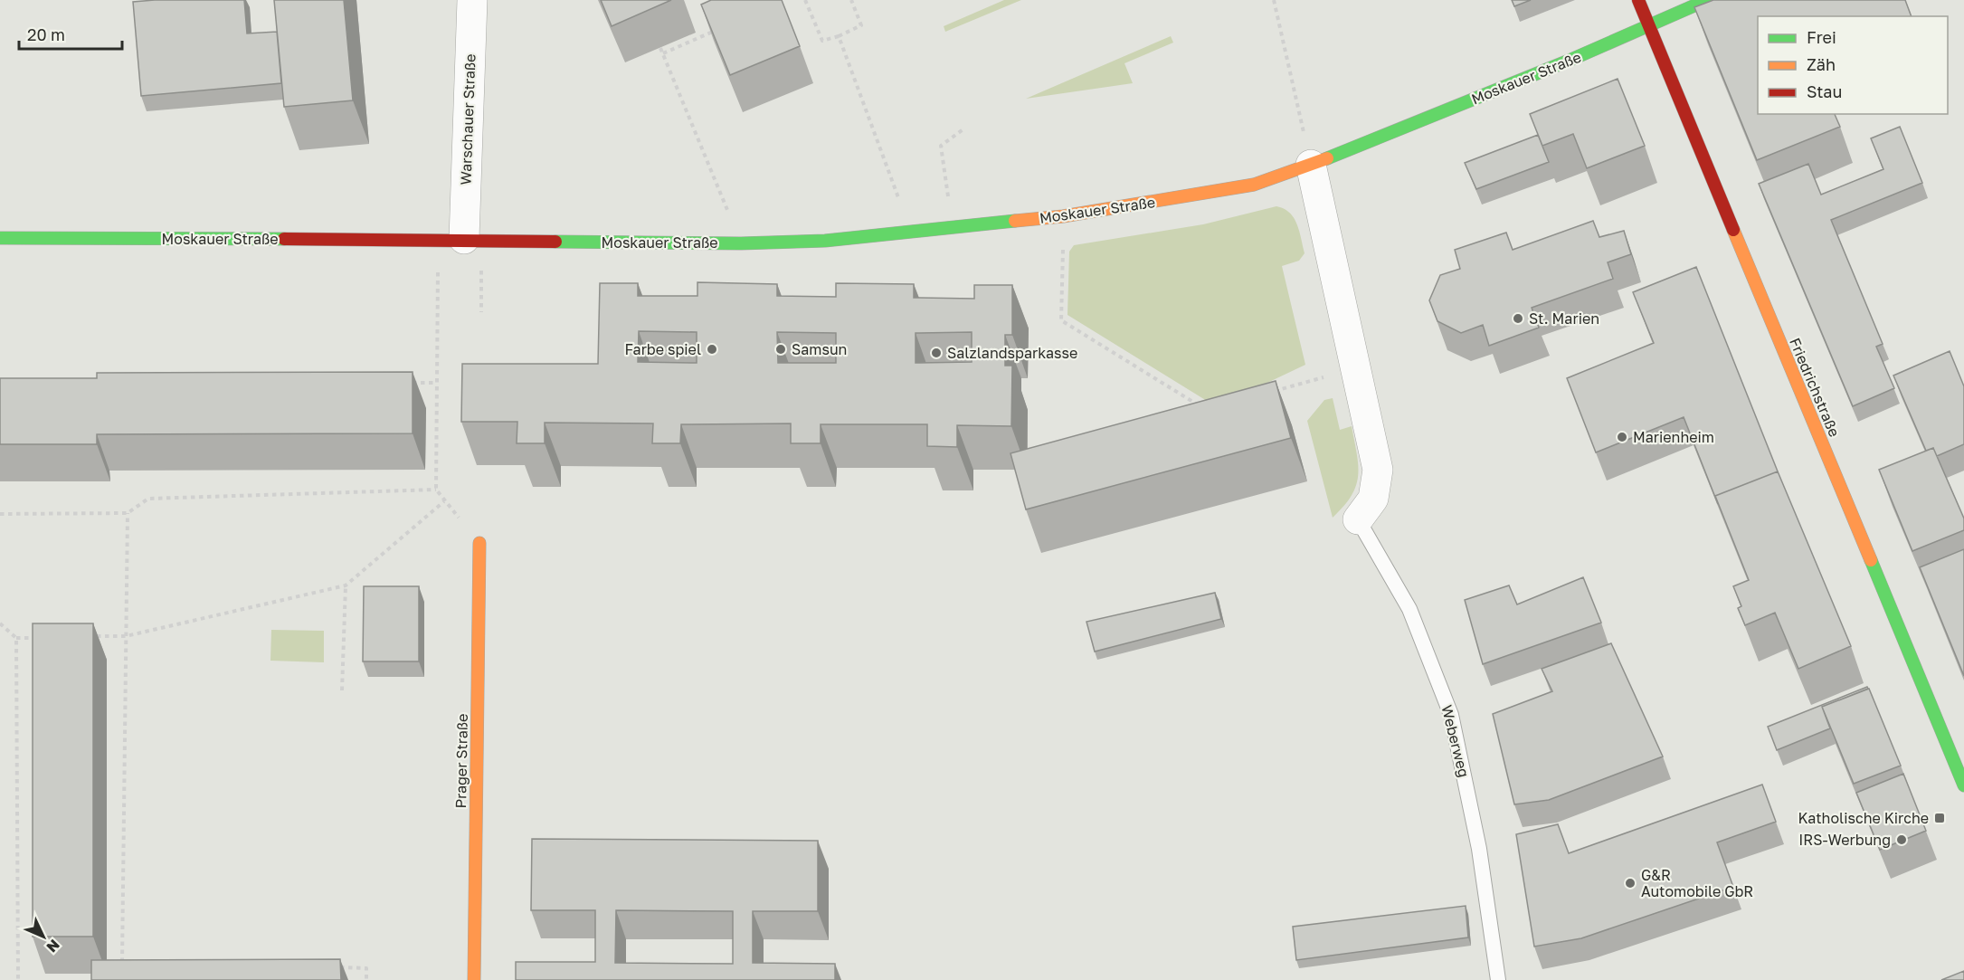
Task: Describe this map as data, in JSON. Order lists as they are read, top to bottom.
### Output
{
  "streets": {
    "street": [
      "Moskauer Straße",
      "Warschauer Straße",
      "Friedrichstraße",
      "Prager Straße"
    ],
    "lane": ["Weberweg"]
  },
  "crossings": [
    ["Moskauer Straße", "Warschauer Straße"],
    ["Moskauer Straße", "Friedrichstraße"]
  ],
  "places": {
    "other": [
      "St. Marien",
      "Farbe spiel",
      "Samsun",
      "Salzlandsparkasse",
      "Marienheim",
      "IRS-Werbung",
      "G&R Automobile GbR"
    ],
    "transit": ["Katholische Kirche"]
  },
  "legend": ["Frei", "Zäh", "Stau"],
  "scale_bar": "20 m",
  "north": "bottom right"
}
